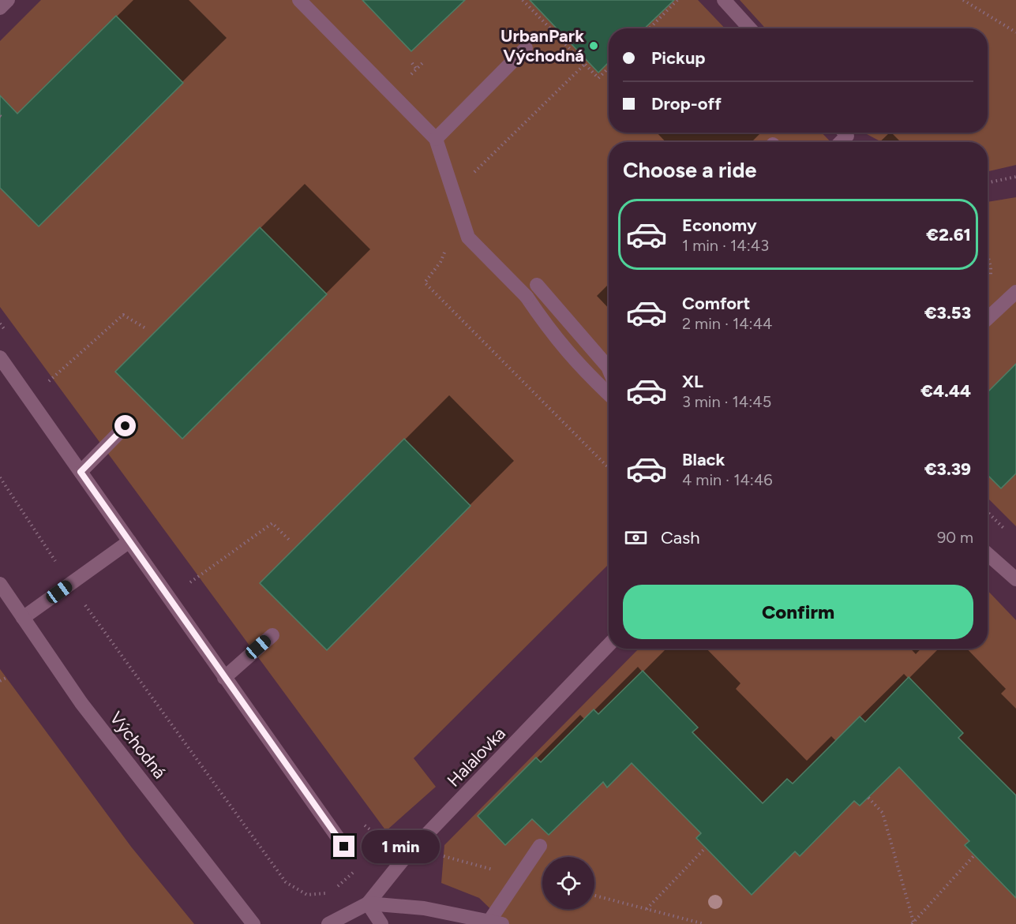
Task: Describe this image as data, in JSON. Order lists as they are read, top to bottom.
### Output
{
  "streets": {
    "street": ["Východná", "Halalovka"]
  },
  "places": ["UrbanPark Východná"],
  "page": {
    "banner": ["Pickup", "Drop-off"],
    "heading": "Choose a ride",
    "list": [
      {
        "name": "Economy",
        "note": "1 min · 14:43",
        "value": "€2.61"
      },
      {
        "name": "Comfort",
        "note": "2 min · 14:44",
        "value": "€3.53"
      },
      {
        "name": "XL",
        "note": "3 min · 14:45",
        "value": "€4.44"
      },
      {
        "name": "Black",
        "note": "4 min · 14:46",
        "value": "€3.39"
      }
    ],
    "pay": ["Cash", "90 m"],
    "buttons": "Confirm",
    "bubble": "1 min"
  }
}
